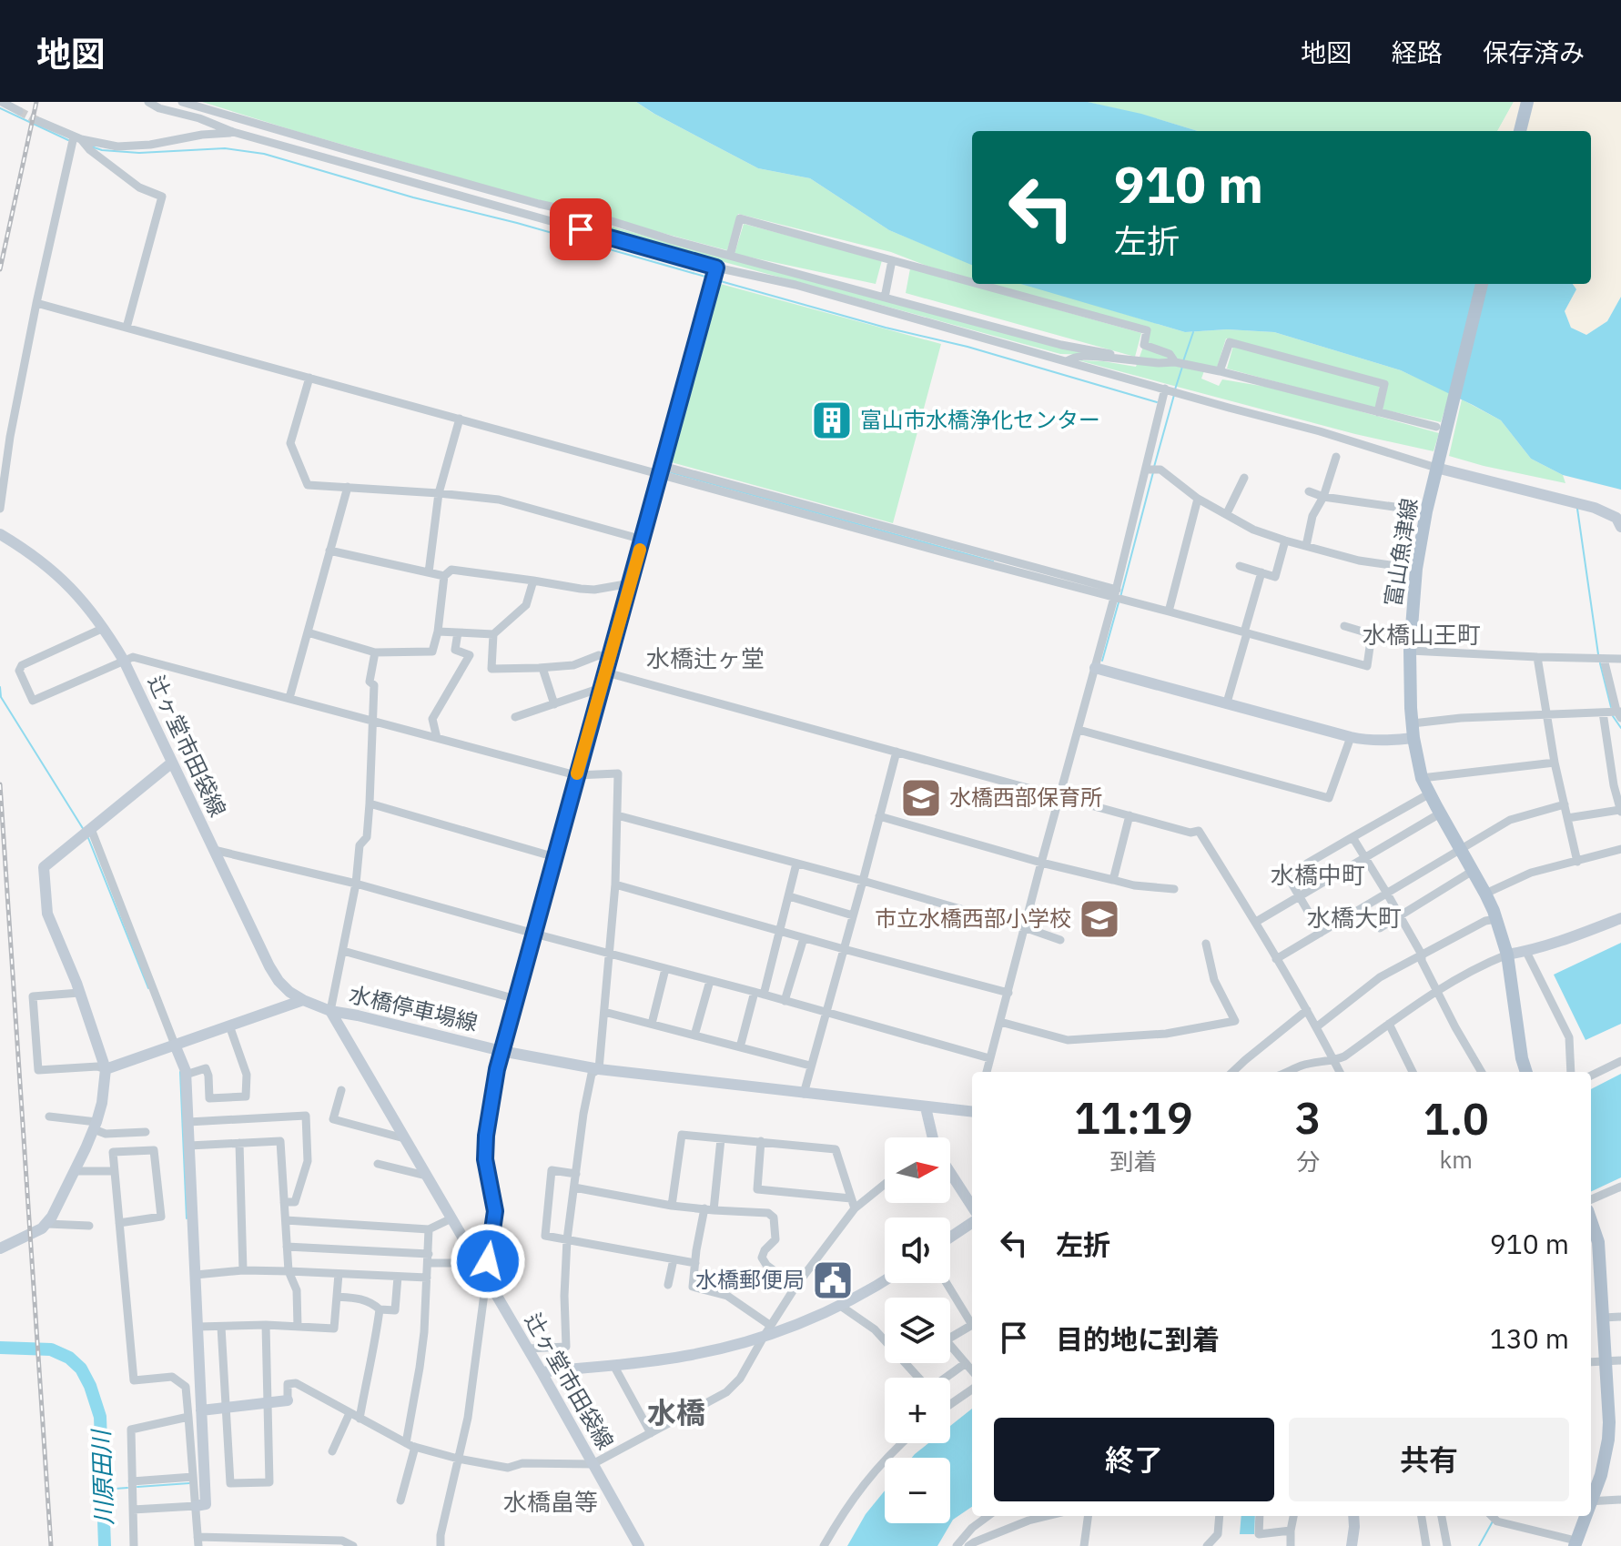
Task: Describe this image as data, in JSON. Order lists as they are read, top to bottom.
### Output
{
  "streets": {
    "main road": ["富山魚津線", "辻ヶ堂市田袋線", "水橋停車場線"]
  },
  "crossings": [
    ["辻ヶ堂市田袋線", "水橋停車場線"]
  ],
  "districts": [
    "水橋山王町",
    "水橋辻ヶ堂",
    "水橋中町",
    "水橋大町",
    "水橋",
    "水橋畠等"
  ],
  "water": ["川原田川"],
  "places": {
    "building": ["富山市水橋浄化センター"],
    "school or university": ["水橋西部保育所", "市立水橋西部小学校"],
    "public building": ["水橋郵便局"]
  },
  "north": "right",
  "page": {
    "header": "地図",
    "nav": ["地図", "経路", "保存済み"],
    "turn": ["910 m", "左折"],
    "eta": [
      "11:19",
      "到着",
      "3",
      "分",
      "1.0",
      "km"
    ],
    "map_buttons": ["+", "−"],
    "list": [
      {
        "name": "左折",
        "value": "910 m"
      },
      {
        "name": "目的地に到着",
        "value": "130 m"
      }
    ],
    "buttons": ["終了", "共有"]
  }
}
